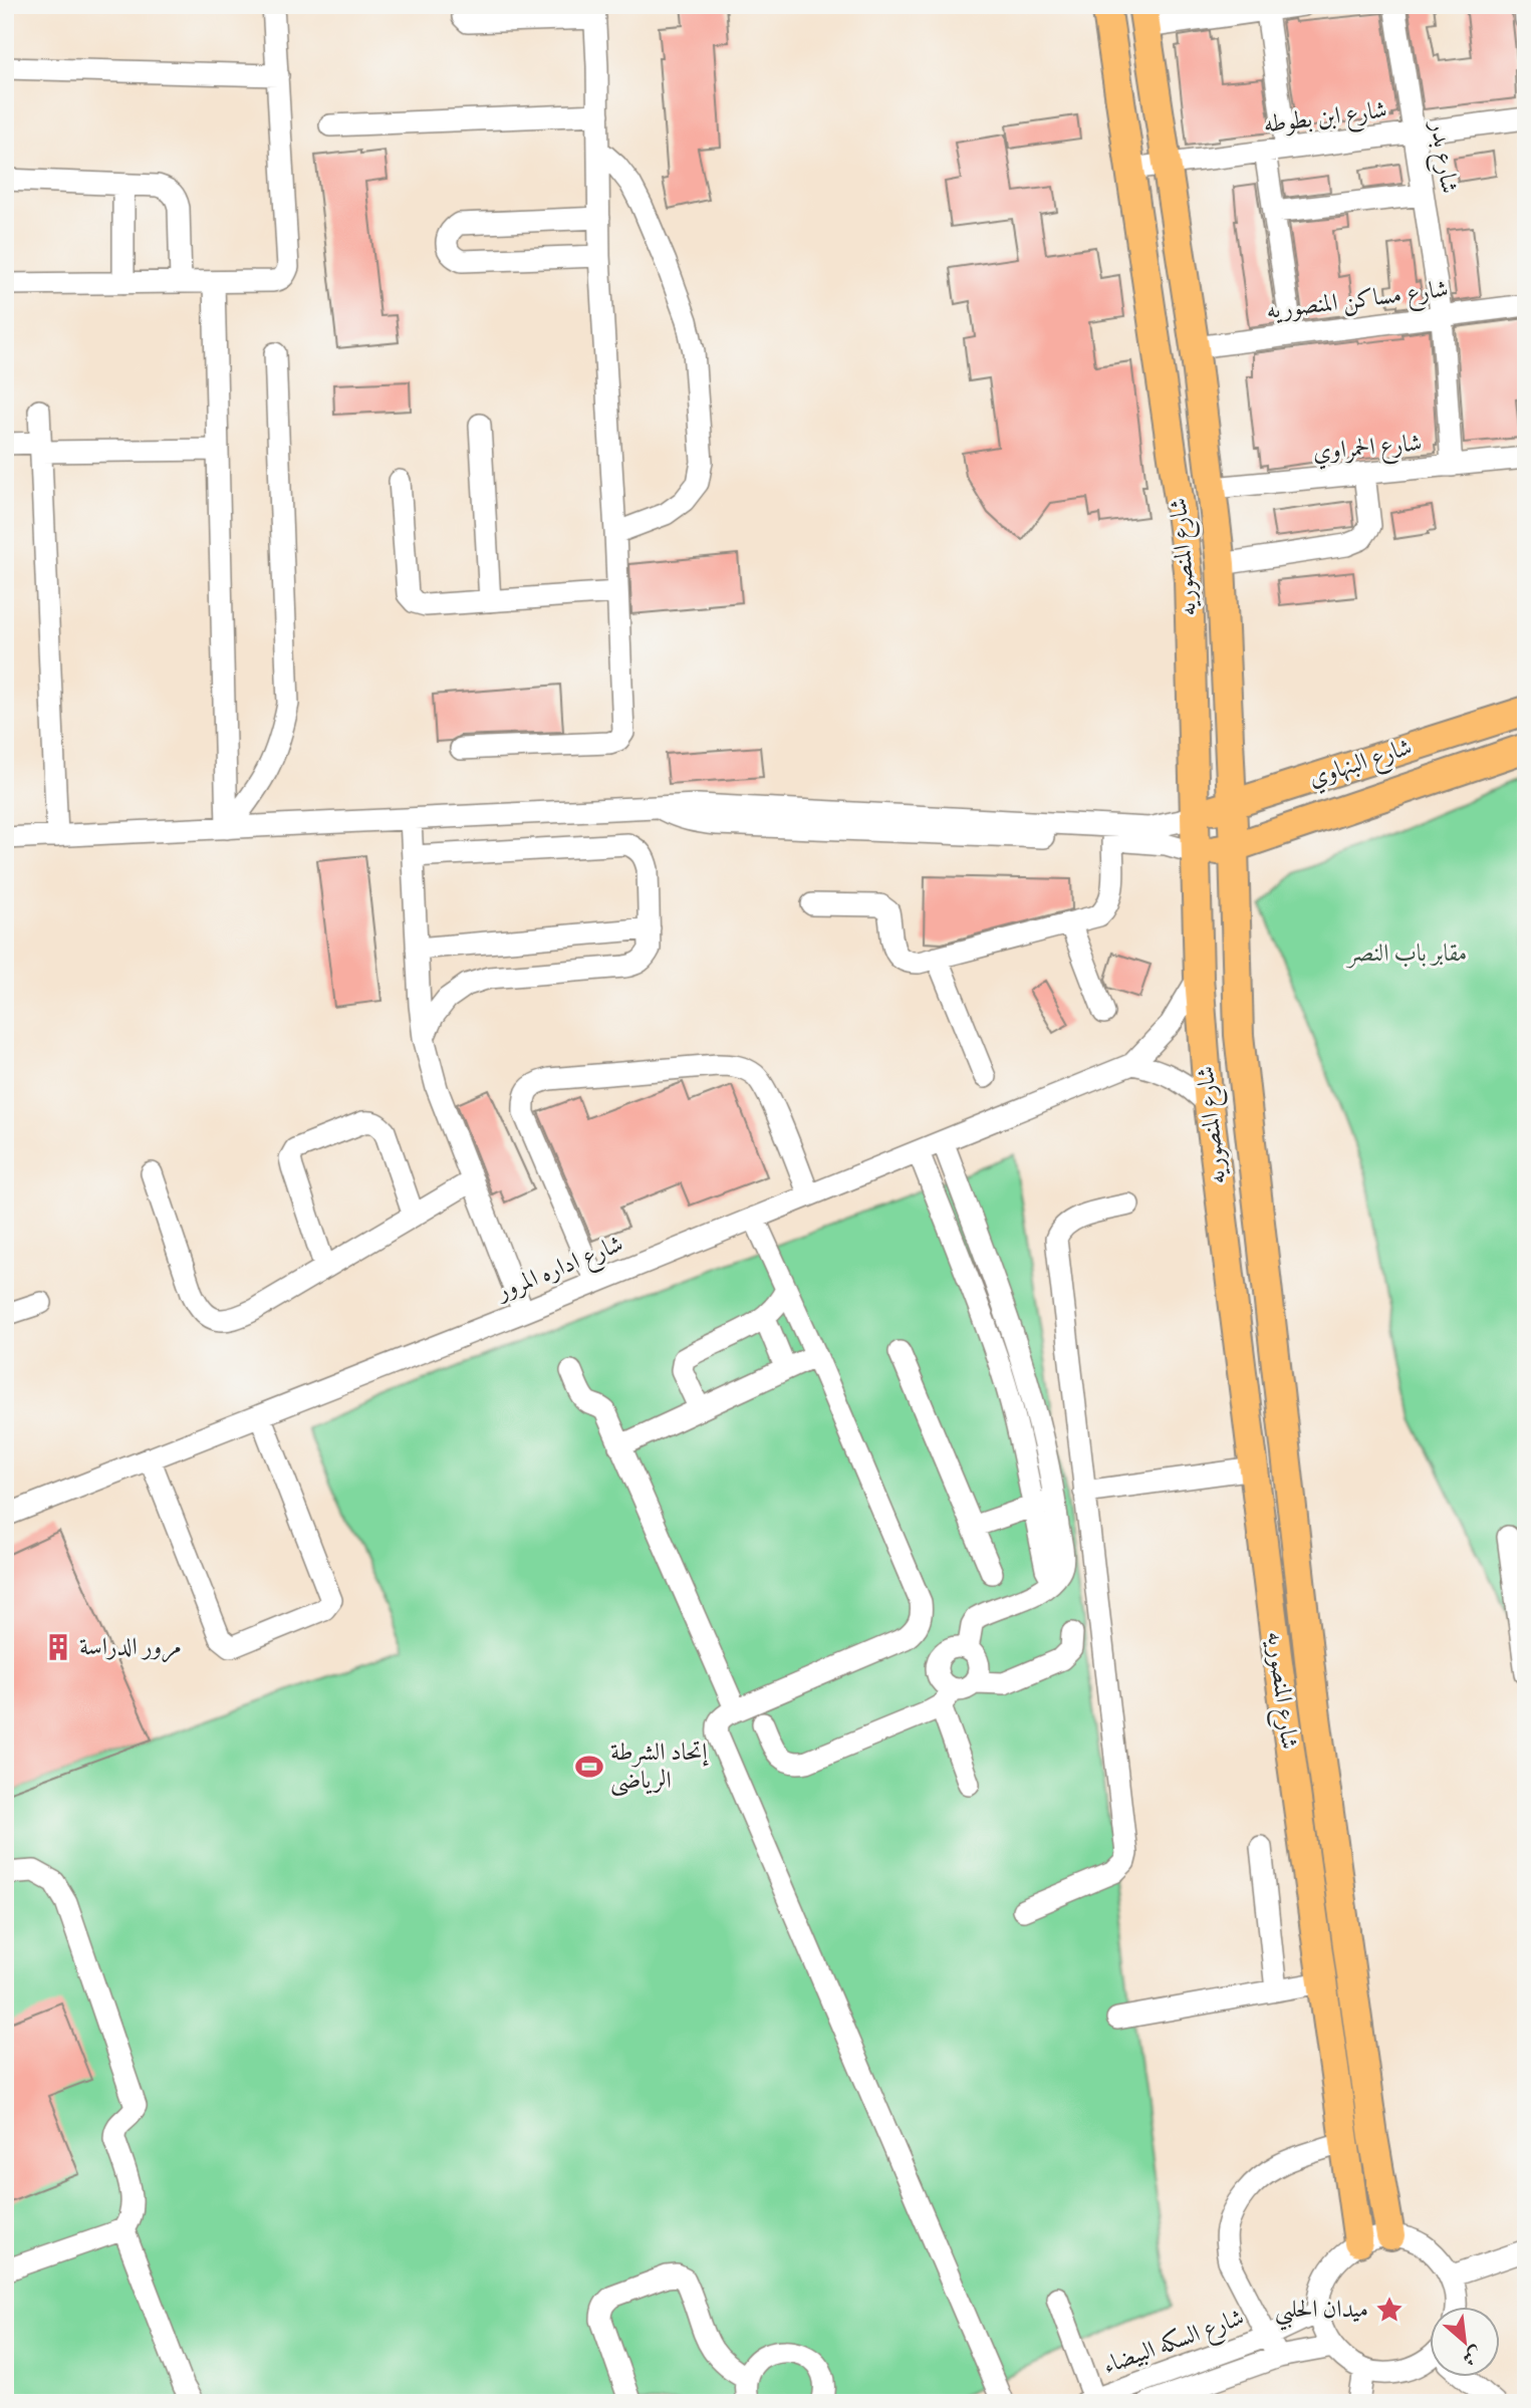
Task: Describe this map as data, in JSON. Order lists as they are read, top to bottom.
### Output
{
  "streets": {
    "main road": ["شارع المنصوريه", "شارع البنهاوي"],
    "street": [
      "شارع ابن بطوطه",
      "شارع بدر",
      "شارع مساكن المنصوريه",
      "شارع الحمراوي",
      "شارع اداره المرور",
      "شارع السكه البيضاء"
    ]
  },
  "crossings": [
    ["شارع ابن بطوطه", "شارع بدر"],
    ["شارع ابن بطوطه", "شارع المنصوريه"],
    ["شارع بدر", "شارع مساكن المنصوريه"],
    ["شارع بدر", "شارع الحمراوي"],
    ["شارع مساكن المنصوريه", "شارع المنصوريه"],
    ["شارع الحمراوي", "شارع المنصوريه"],
    ["شارع المنصوريه", "شارع البنهاوي"],
    ["شارع المنصوريه", "شارع اداره المرور"]
  ],
  "parks": ["مقابر باب النصر"],
  "places": {
    "building": ["مرور الدراسة"],
    "sports": ["إتحاد الشرطة الرياضى"],
    "place": ["ميدان الحلبي"]
  },
  "north": "bottom right"
}
